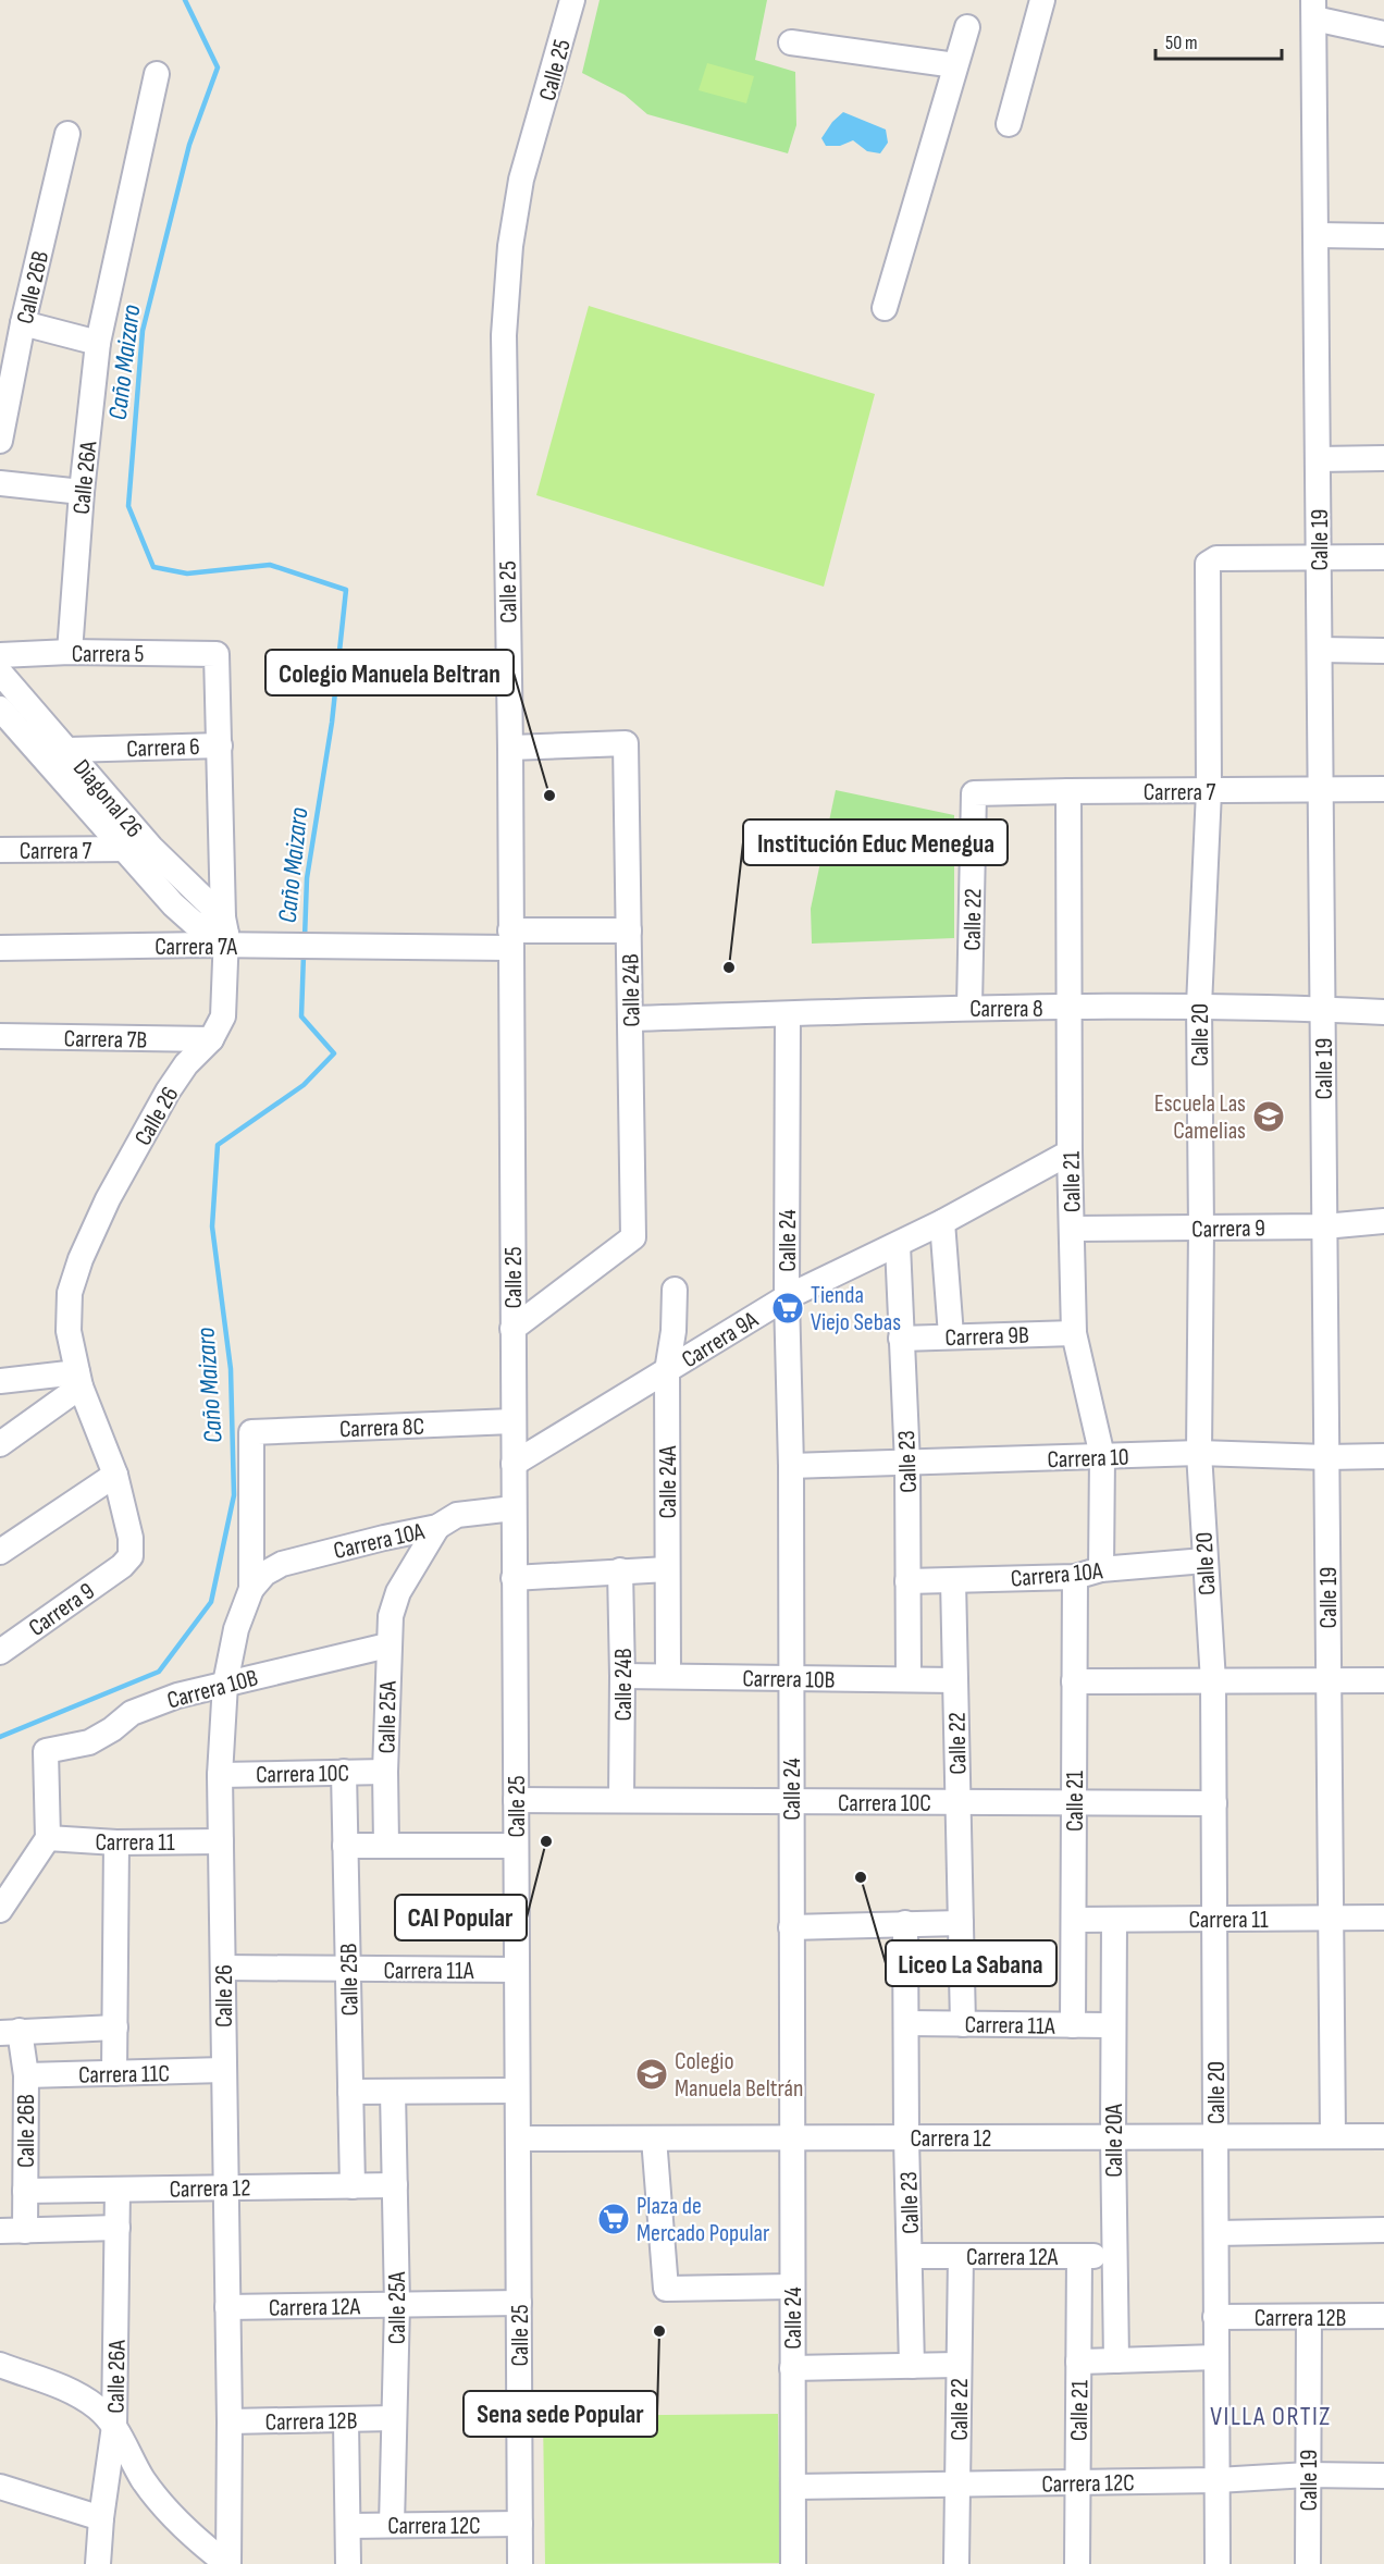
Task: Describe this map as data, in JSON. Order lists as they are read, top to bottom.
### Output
{
  "streets": {
    "street": [
      "Calle 25",
      "Calle 26B",
      "Calle 26A",
      "Calle 19",
      "Carrera 5",
      "Carrera 6",
      "Carrera 7",
      "Diagonal 26",
      "Calle 22",
      "Carrera 7A",
      "Calle 24B",
      "Carrera 8",
      "Calle 20",
      "Carrera 7B",
      "Calle 26",
      "Calle 21",
      "Carrera 9",
      "Calle 24",
      "Carrera 9B",
      "Carrera 9A",
      "Carrera 8C",
      "Carrera 10",
      "Calle 23",
      "Calle 24A",
      "Carrera 10A",
      "Carrera 10B",
      "Calle 25A",
      "Carrera 10C",
      "Carrera 11",
      "Carrera 11A",
      "Calle 25B",
      "Carrera 11C",
      "Carrera 12",
      "Calle 20A",
      "Carrera 12A",
      "Carrera 12B",
      "Carrera 12C"
    ]
  },
  "crossings": [
    ["Calle 25", "Carrera 7A"],
    ["Calle 25", "Calle 24B"],
    ["Calle 25", "Carrera 9A"],
    ["Calle 25", "Carrera 8C"],
    ["Calle 25", "Carrera 10A"],
    ["Calle 25", "Carrera 10C"],
    ["Calle 25", "Carrera 11A"],
    ["Calle 25", "Carrera 12"],
    ["Calle 25", "Carrera 12A"],
    ["Calle 25", "Carrera 12C"],
    ["Calle 26B", "Carrera 11C"],
    ["Calle 26B", "Carrera 12"],
    ["Calle 26A", "Carrera 5"],
    ["Calle 26A", "Carrera 12"],
    ["Calle 19", "Carrera 7"],
    ["Calle 19", "Carrera 8"],
    ["Calle 19", "Calle 20"],
    ["Calle 19", "Carrera 9"],
    ["Calle 19", "Carrera 10"],
    ["Calle 19", "Carrera 11"],
    ["Calle 19", "Carrera 12"],
    ["Calle 19", "Carrera 12B"],
    ["Calle 19", "Carrera 12C"],
    ["Carrera 5", "Calle 26"],
    ["Carrera 6", "Diagonal 26"],
    ["Carrera 6", "Calle 26"],
    ["Carrera 7", "Diagonal 26"],
    ["Carrera 7", "Calle 22"],
    ["Carrera 7", "Calle 20"],
    ["Carrera 7", "Calle 21"],
    ["Diagonal 26", "Carrera 7A"],
    ["Diagonal 26", "Calle 26"],
    ["Calle 22", "Carrera 8"],
    ["Calle 22", "Carrera 10A"],
    ["Calle 22", "Carrera 10B"],
    ["Calle 22", "Carrera 10C"],
    ["Calle 22", "Carrera 11A"],
    ["Calle 22", "Carrera 12A"],
    ["Calle 22", "Carrera 12C"],
    ["Carrera 7A", "Calle 24B"],
    ["Carrera 7A", "Calle 26"],
    ["Calle 24B", "Carrera 8"],
    ["Calle 24B", "Carrera 10B"],
    ["Calle 24B", "Carrera 10C"],
    ["Carrera 8", "Calle 20"],
    ["Carrera 8", "Calle 21"],
    ["Carrera 8", "Calle 24"],
    ["Calle 20", "Carrera 9"],
    ["Calle 20", "Carrera 10"],
    ["Calle 20", "Carrera 10A"],
    ["Calle 20", "Carrera 10C"],
    ["Calle 20", "Carrera 11"],
    ["Calle 20", "Carrera 12"],
    ["Calle 20", "Carrera 12B"],
    ["Calle 20", "Carrera 12C"],
    ["Carrera 7B", "Calle 26"],
    ["Calle 26", "Carrera 9"],
    ["Calle 26", "Carrera 8C"],
    ["Calle 26", "Carrera 10A"],
    ["Calle 26", "Carrera 10B"],
    ["Calle 26", "Carrera 10C"],
    ["Calle 26", "Carrera 11"],
    ["Calle 26", "Carrera 11A"],
    ["Calle 26", "Carrera 11C"],
    ["Calle 26", "Carrera 12"],
    ["Calle 26", "Carrera 12A"],
    ["Calle 26", "Carrera 12B"],
    ["Calle 21", "Carrera 9"],
    ["Calle 21", "Carrera 9B"],
    ["Calle 21", "Carrera 9A"],
    ["Calle 21", "Carrera 10"],
    ["Calle 21", "Carrera 10A"],
    ["Calle 21", "Carrera 10C"],
    ["Calle 21", "Carrera 11"],
    ["Calle 21", "Carrera 11A"],
    ["Calle 21", "Carrera 12A"],
    ["Calle 21", "Carrera 12C"],
    ["Calle 24", "Carrera 9A"],
    ["Calle 24", "Carrera 10"],
    ["Calle 24", "Carrera 10B"],
    ["Calle 24", "Carrera 10C"],
    ["Calle 24", "Carrera 12"],
    ["Calle 24", "Carrera 12C"],
    ["Carrera 9B", "Calle 23"],
    ["Carrera 9A", "Calle 23"],
    ["Carrera 9A", "Calle 24A"],
    ["Carrera 10", "Calle 23"],
    ["Calle 23", "Carrera 10A"],
    ["Calle 23", "Carrera 10B"],
    ["Calle 23", "Carrera 11A"],
    ["Calle 23", "Carrera 12"],
    ["Calle 23", "Carrera 12A"],
    ["Calle 24A", "Carrera 10B"],
    ["Carrera 10A", "Calle 25A"],
    ["Carrera 10B", "Calle 25A"],
    ["Carrera 10B", "Carrera 11"],
    ["Calle 25A", "Carrera 10C"],
    ["Calle 25A", "Carrera 12"],
    ["Calle 25A", "Carrera 12A"],
    ["Calle 25A", "Carrera 12B"],
    ["Calle 25A", "Carrera 12C"],
    ["Carrera 10C", "Calle 25B"],
    ["Carrera 11", "Calle 20A"],
    ["Carrera 11A", "Calle 25B"],
    ["Carrera 11A", "Calle 20A"],
    ["Calle 25B", "Carrera 12"],
    ["Carrera 12", "Calle 20A"],
    ["Calle 20A", "Carrera 12A"]
  ],
  "districts": ["VILLA ORTIZ"],
  "water": ["Caño Maizaro"],
  "places": {
    "other": [
      "Colegio Manuela Beltran",
      "Institución Educ Menegua",
      "CAI Popular",
      "Liceo La Sabana",
      "Sena sede Popular"
    ],
    "school or university": ["Escuela Las Camelias", "Colegio Manuela Beltrán"],
    "supermarket": ["Tienda Viejo Sebas", "Plaza de Mercado Popular"]
  },
  "scale_bar": "50 m"
}
